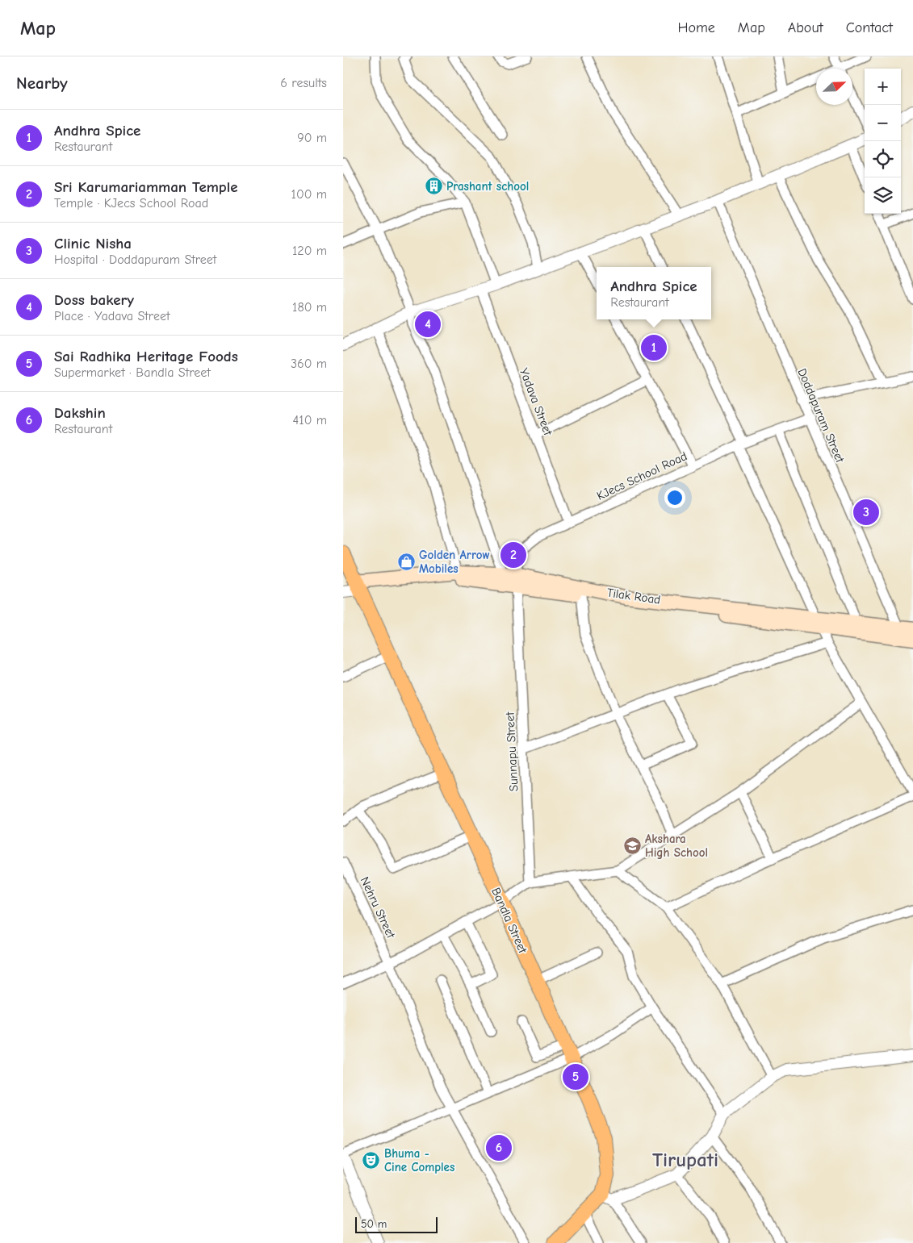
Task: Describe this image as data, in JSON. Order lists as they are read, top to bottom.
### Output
{
  "streets": {
    "main road": ["Tilak Road", "Bandla Street"],
    "street": [
      "Yadava Street",
      "Doddapuram Street",
      "KJecs School Road",
      "Sunnapu Street",
      "Nehru Street"
    ]
  },
  "crossings": [
    ["Yadava Street", "KJecs School Road"],
    ["Doddapuram Street", "KJecs School Road"],
    ["Doddapuram Street", "Tilak Road"],
    ["KJecs School Road", "Tilak Road"],
    ["KJecs School Road", "Sunnapu Street"],
    ["Tilak Road", "Sunnapu Street"],
    ["Tilak Road", "Bandla Street"]
  ],
  "districts": ["Tirupati"],
  "places": {
    "building": ["Prashant school"],
    "shop": ["Golden Arrow Mobiles"],
    "school or university": ["Akshara High School"],
    "theatre": ["Bhuma - Cine Comples"]
  },
  "scale_bar": "50 m",
  "north": "top right",
  "page": {
    "header": "Map",
    "nav": [
      "Home",
      "Map",
      "About",
      "Contact"
    ],
    "heading": ["Nearby", "6 results"],
    "map_buttons": ["+", "−"],
    "list": [
      {
        "mark": "1",
        "name": "Andhra Spice",
        "note": "Restaurant",
        "value": "90 m"
      },
      {
        "mark": "2",
        "name": "Sri Karumariamman Temple",
        "note": "Temple · KJecs School Road",
        "value": "100 m"
      },
      {
        "mark": "3",
        "name": "Clinic Nisha",
        "note": "Hospital · Doddapuram Street",
        "value": "120 m"
      },
      {
        "mark": "4",
        "name": "Doss bakery",
        "note": "Place · Yadava Street",
        "value": "180 m"
      },
      {
        "mark": "5",
        "name": "Sai Radhika Heritage Foods",
        "note": "Supermarket · Bandla Street",
        "value": "360 m"
      },
      {
        "mark": "6",
        "name": "Dakshin",
        "note": "Restaurant",
        "value": "410 m"
      }
    ],
    "popup": ["Andhra Spice", "Restaurant"],
    "pins": [
      "4",
      "1",
      "3",
      "2",
      "5",
      "6"
    ],
    "scale": "50 m"
  }
}
